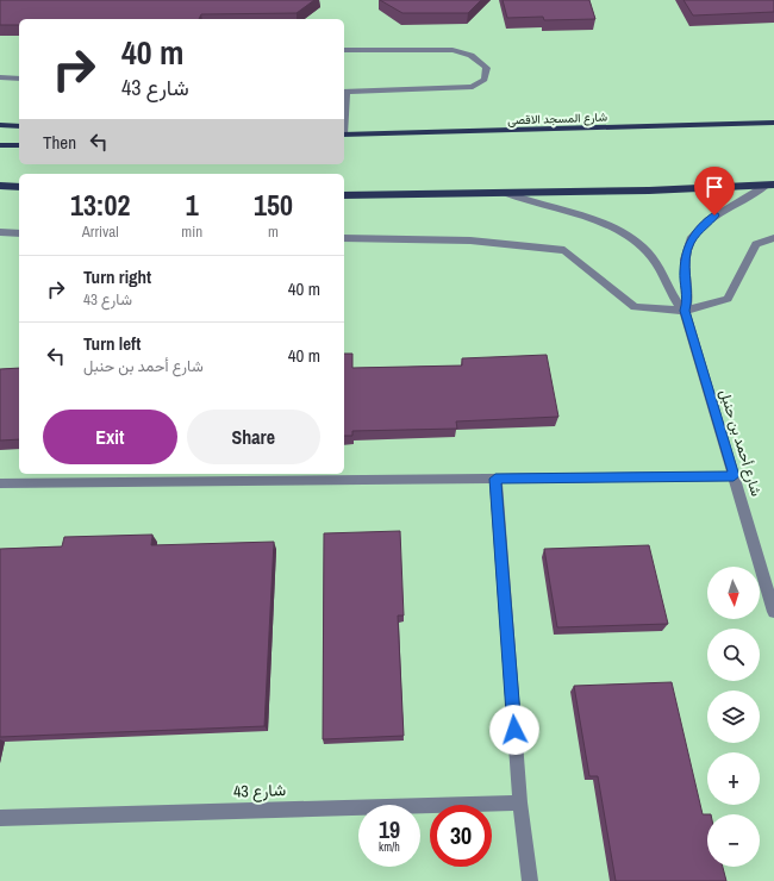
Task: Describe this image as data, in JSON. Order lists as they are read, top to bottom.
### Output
{
  "streets": {
    "main road": ["شارع المسجد الاقصى"],
    "street": ["شارع أحمد بن حنبل", "شارع 43"]
  },
  "north": "bottom",
  "page": {
    "turn": ["40 m", "شارع 43"],
    "then": "Then",
    "eta": [
      "13:02",
      "Arrival",
      "1",
      "min",
      "150",
      "m"
    ],
    "list": [
      {
        "name": "Turn right",
        "note": "شارع 43",
        "value": "40 m"
      },
      {
        "name": "Turn left",
        "note": "شارع أحمد بن حنبل",
        "value": "40 m"
      }
    ],
    "buttons": ["Exit", "Share"],
    "map_buttons": ["+", "−"],
    "speed": "19 km/h",
    "limit": "30"
  }
}
